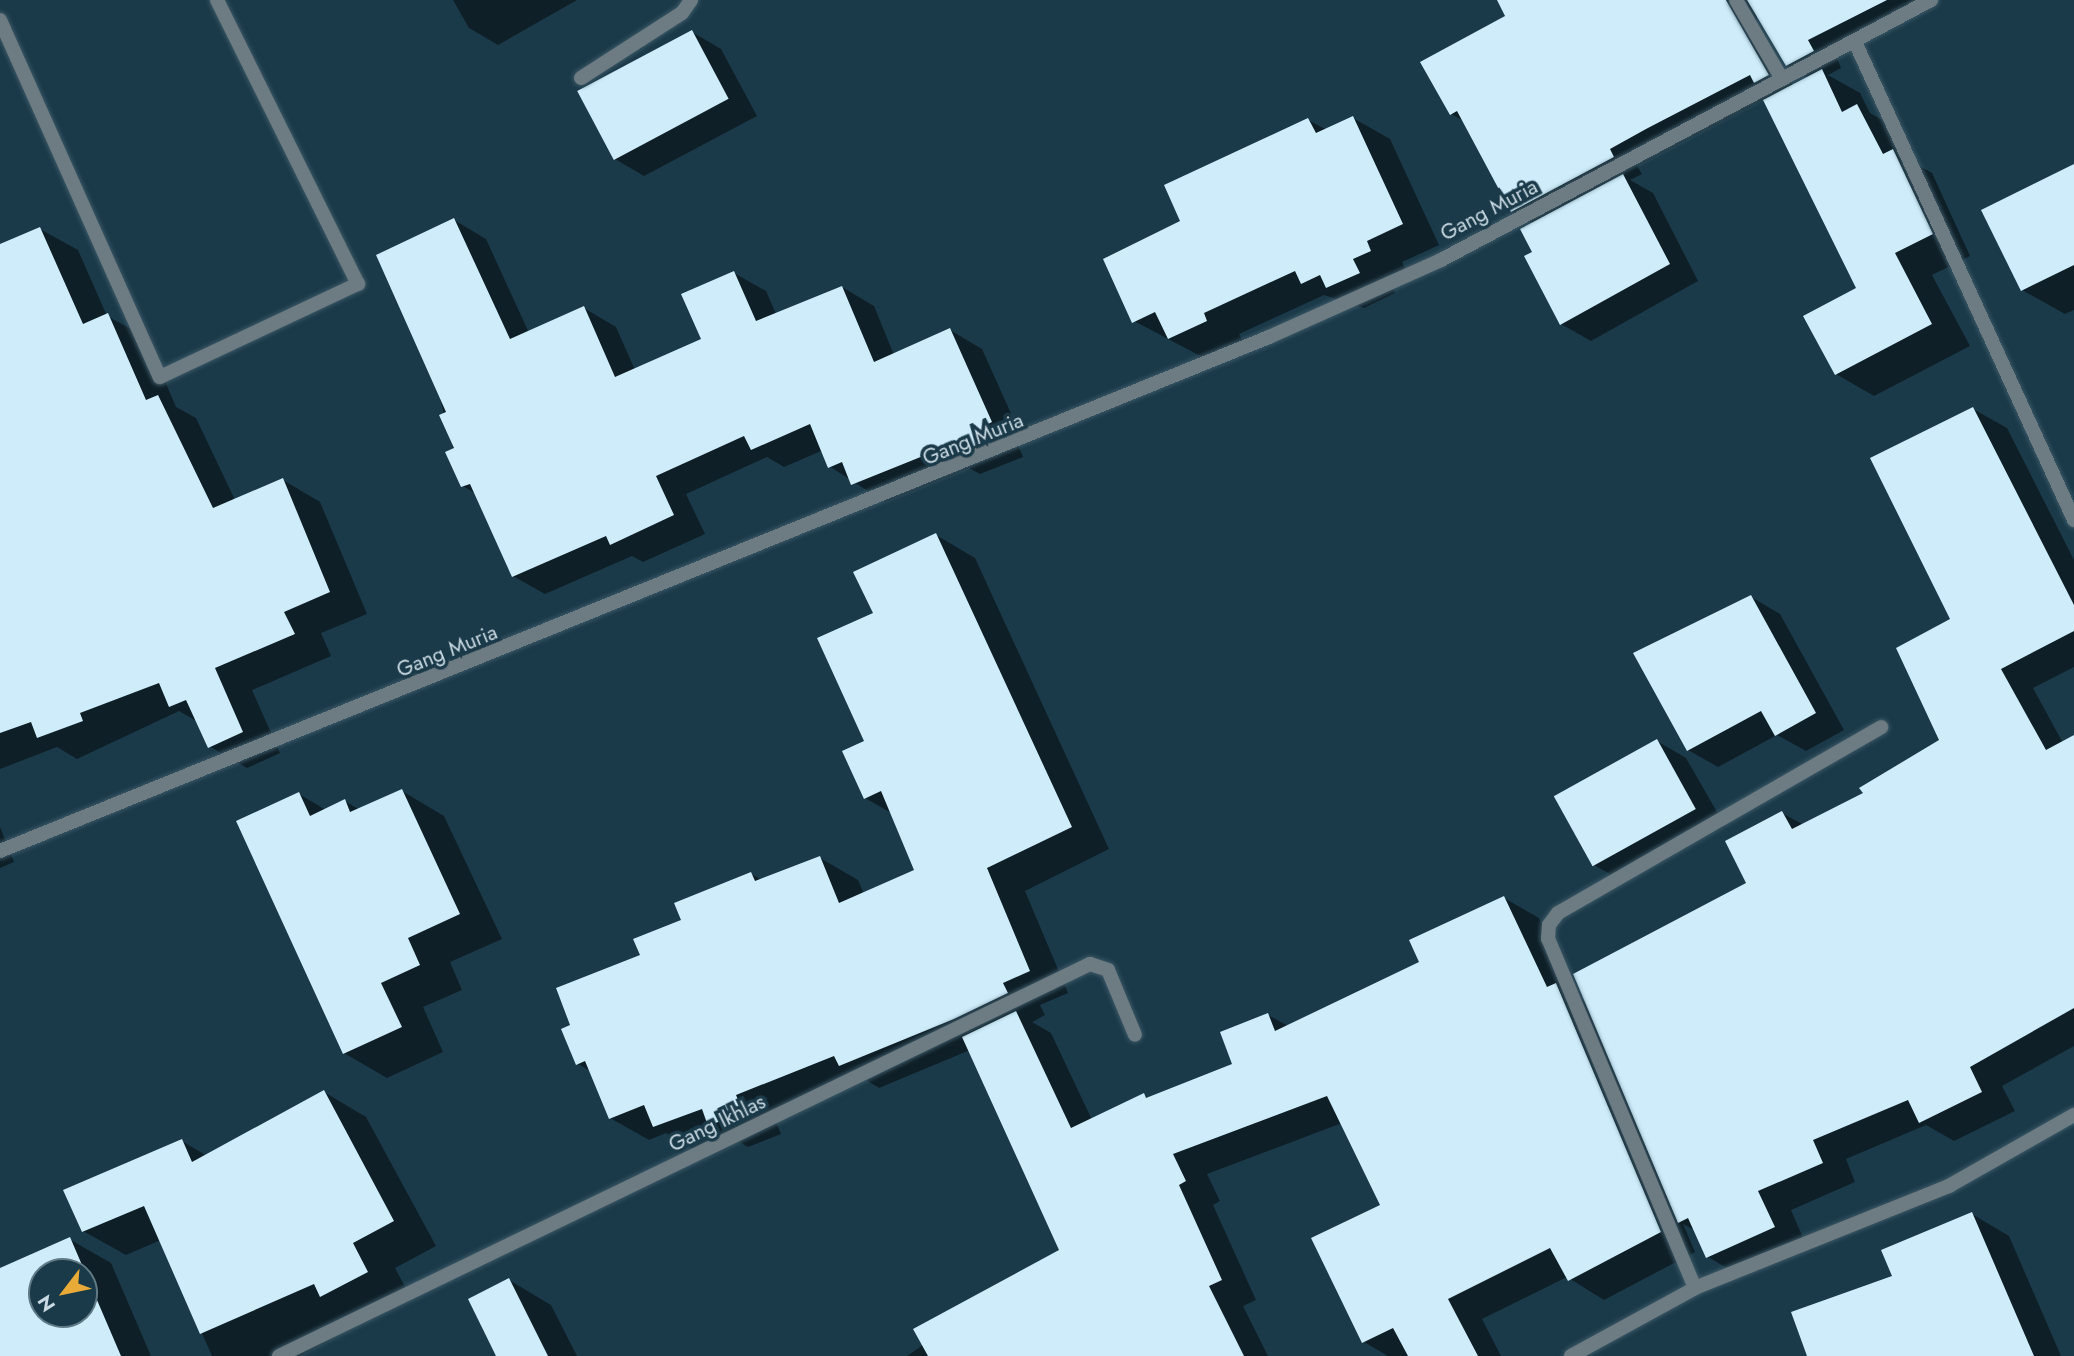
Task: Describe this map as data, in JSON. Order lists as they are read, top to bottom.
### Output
{
  "streets": {
    "street": ["Gang Muria", "Gang Ikhlas"]
  },
  "north": "bottom left"
}
